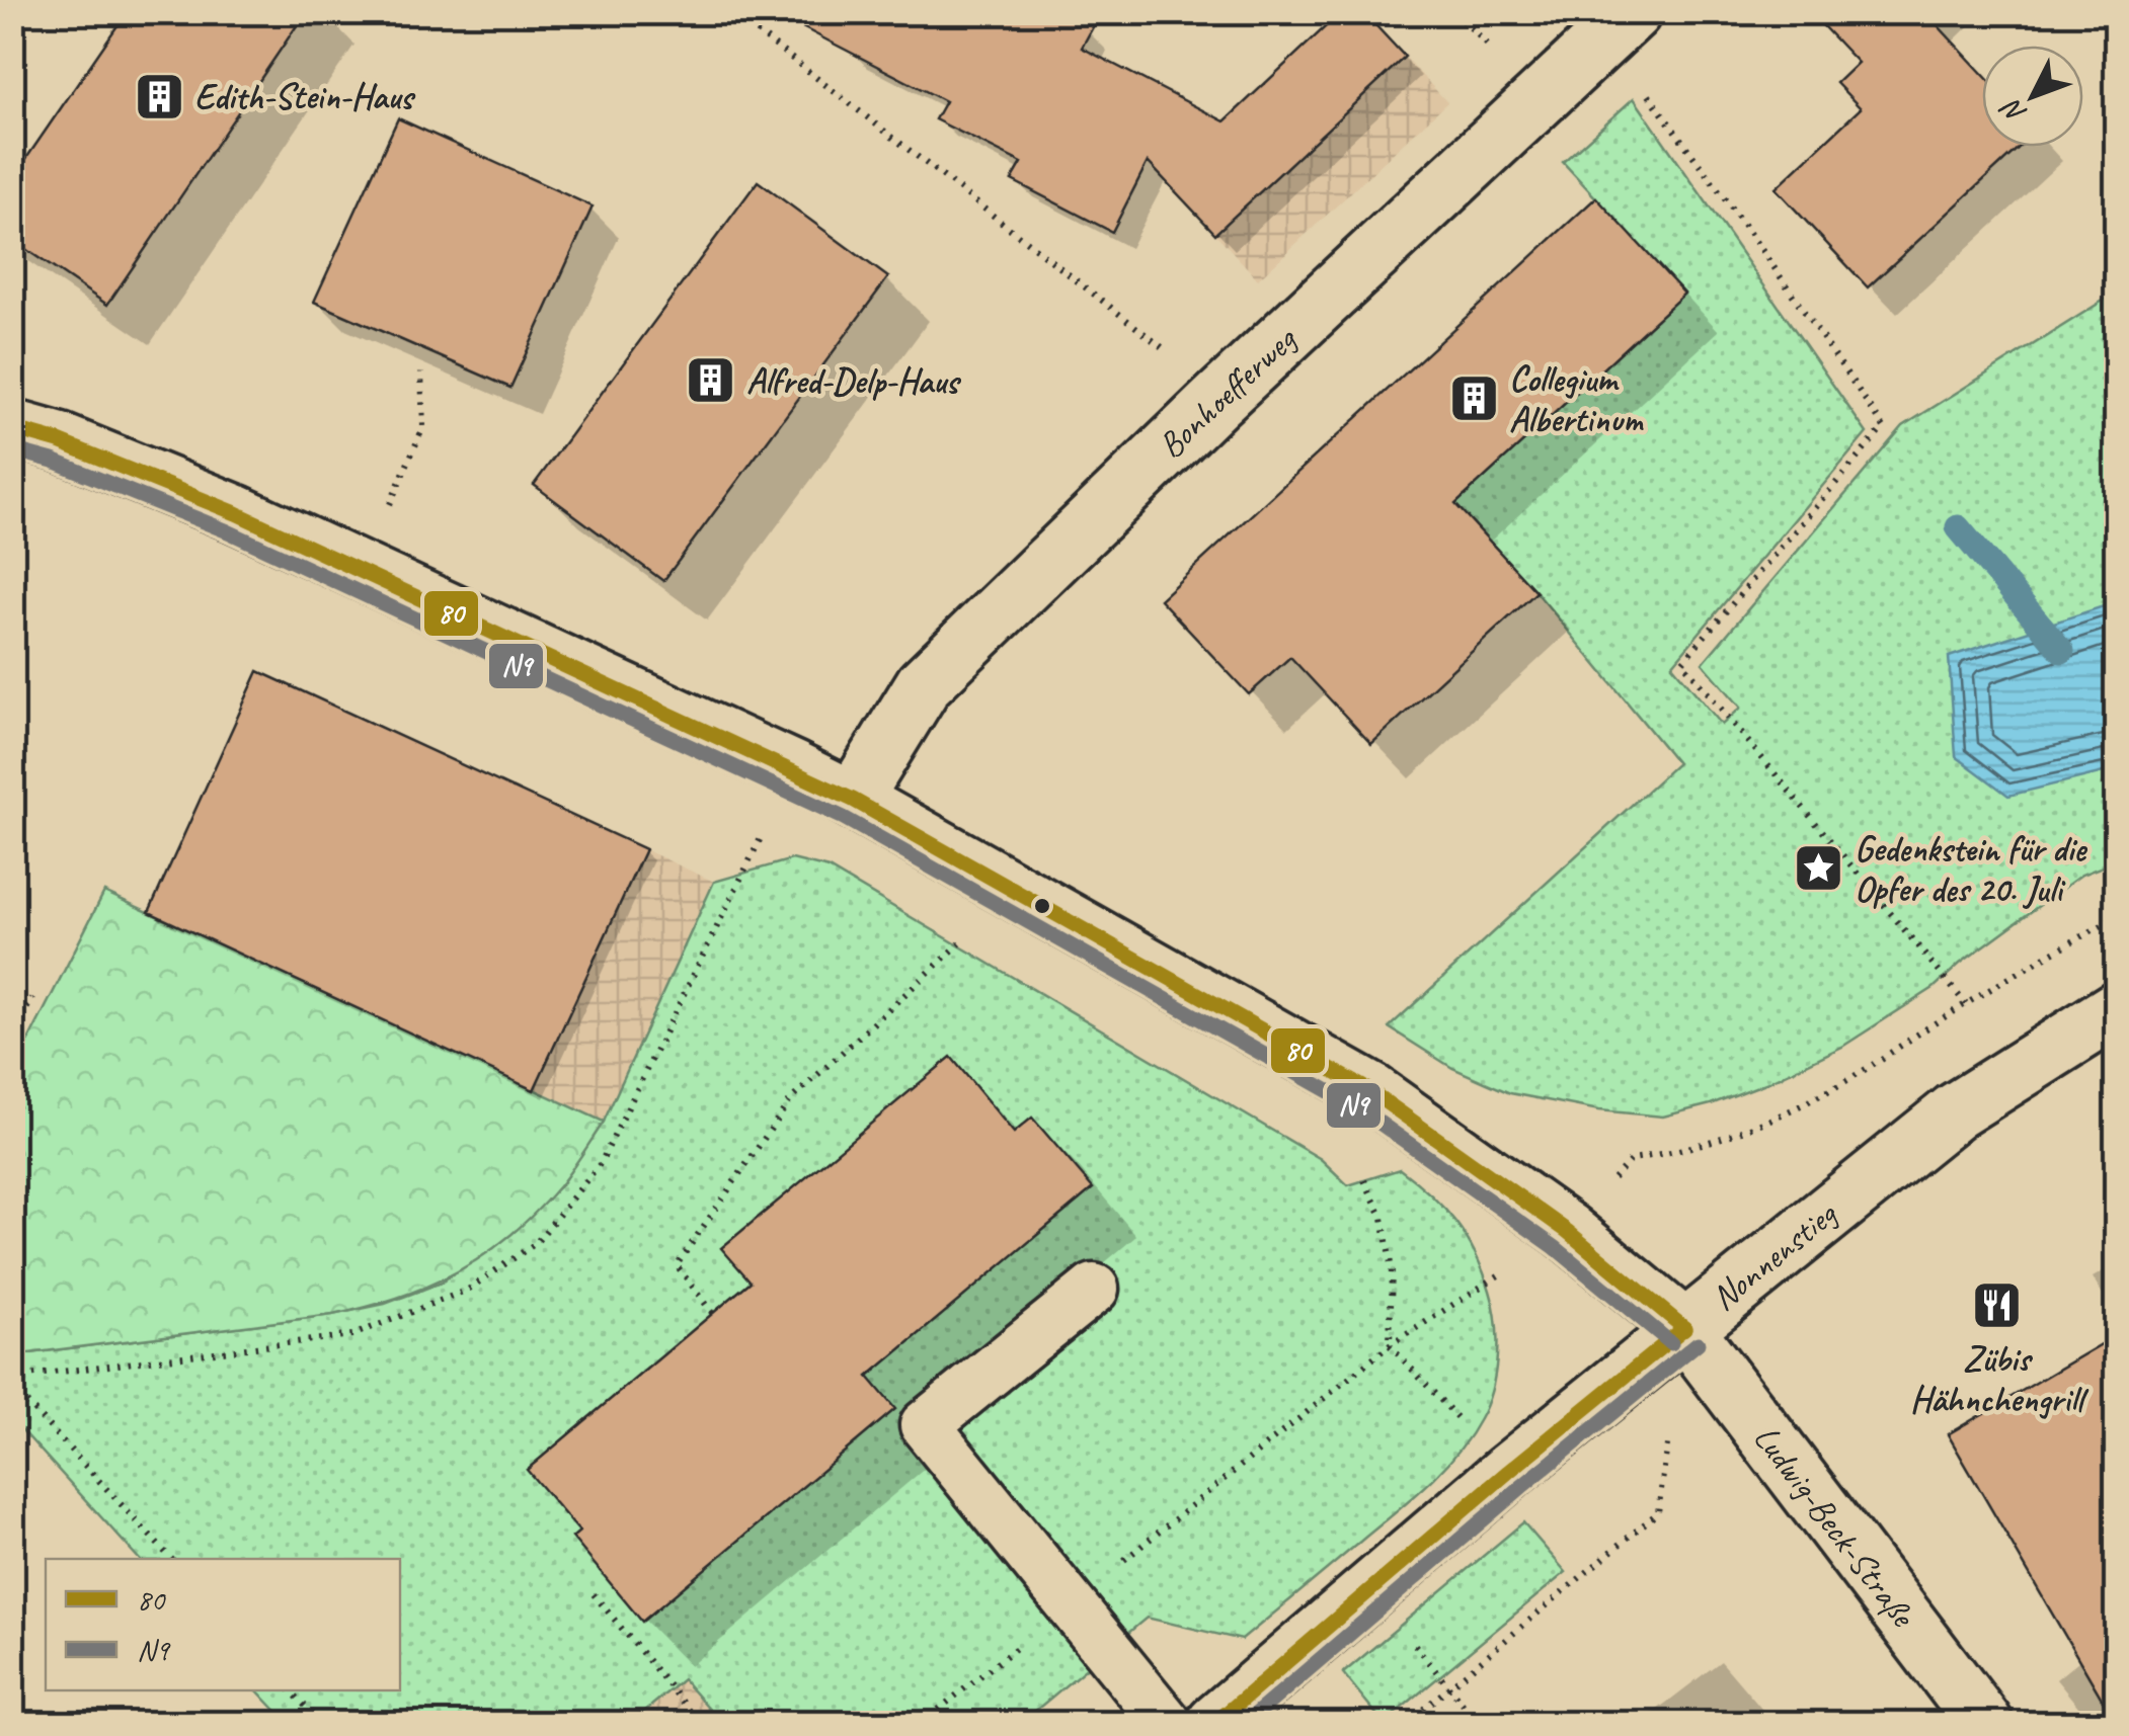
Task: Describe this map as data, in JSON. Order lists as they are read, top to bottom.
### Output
{
  "streets": {
    "street": ["Bonhoefferweg", "Nonnenstieg", "Ludwig-Beck-Straße"]
  },
  "crossings": [
    ["Bonhoefferweg", "Ludwig-Beck-Straße"],
    ["Nonnenstieg", "Ludwig-Beck-Straße"]
  ],
  "places": {
    "building": ["Edith-Stein-Haus", "Alfred-Delp-Haus", "Collegium Albertinum"],
    "place": ["Gedenkstein für die Opfer des 20. Juli"],
    "restaurant": ["Zübis Hähnchengrill"]
  },
  "lines": ["transit line 80", "transit line N9"],
  "legend": ["80", "N9"],
  "north": "bottom left"
}
